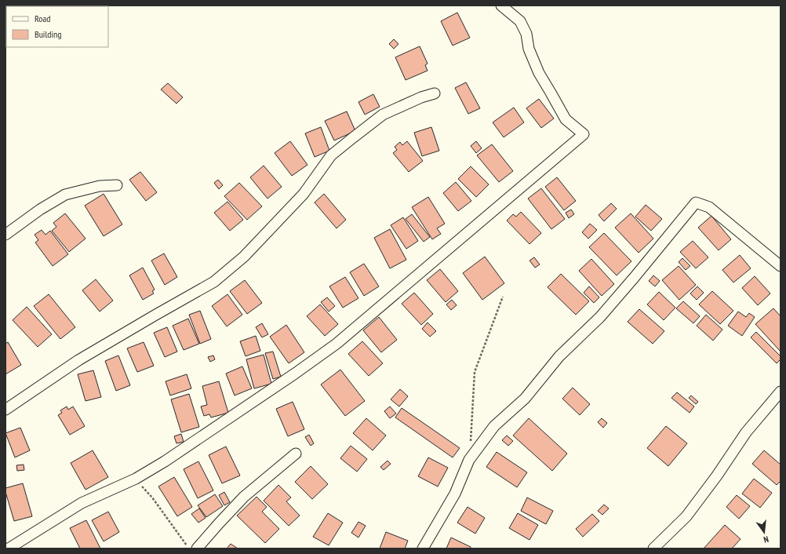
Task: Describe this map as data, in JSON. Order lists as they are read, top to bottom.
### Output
{
  "legend": ["Road", "Building"],
  "north": "bottom"
}
